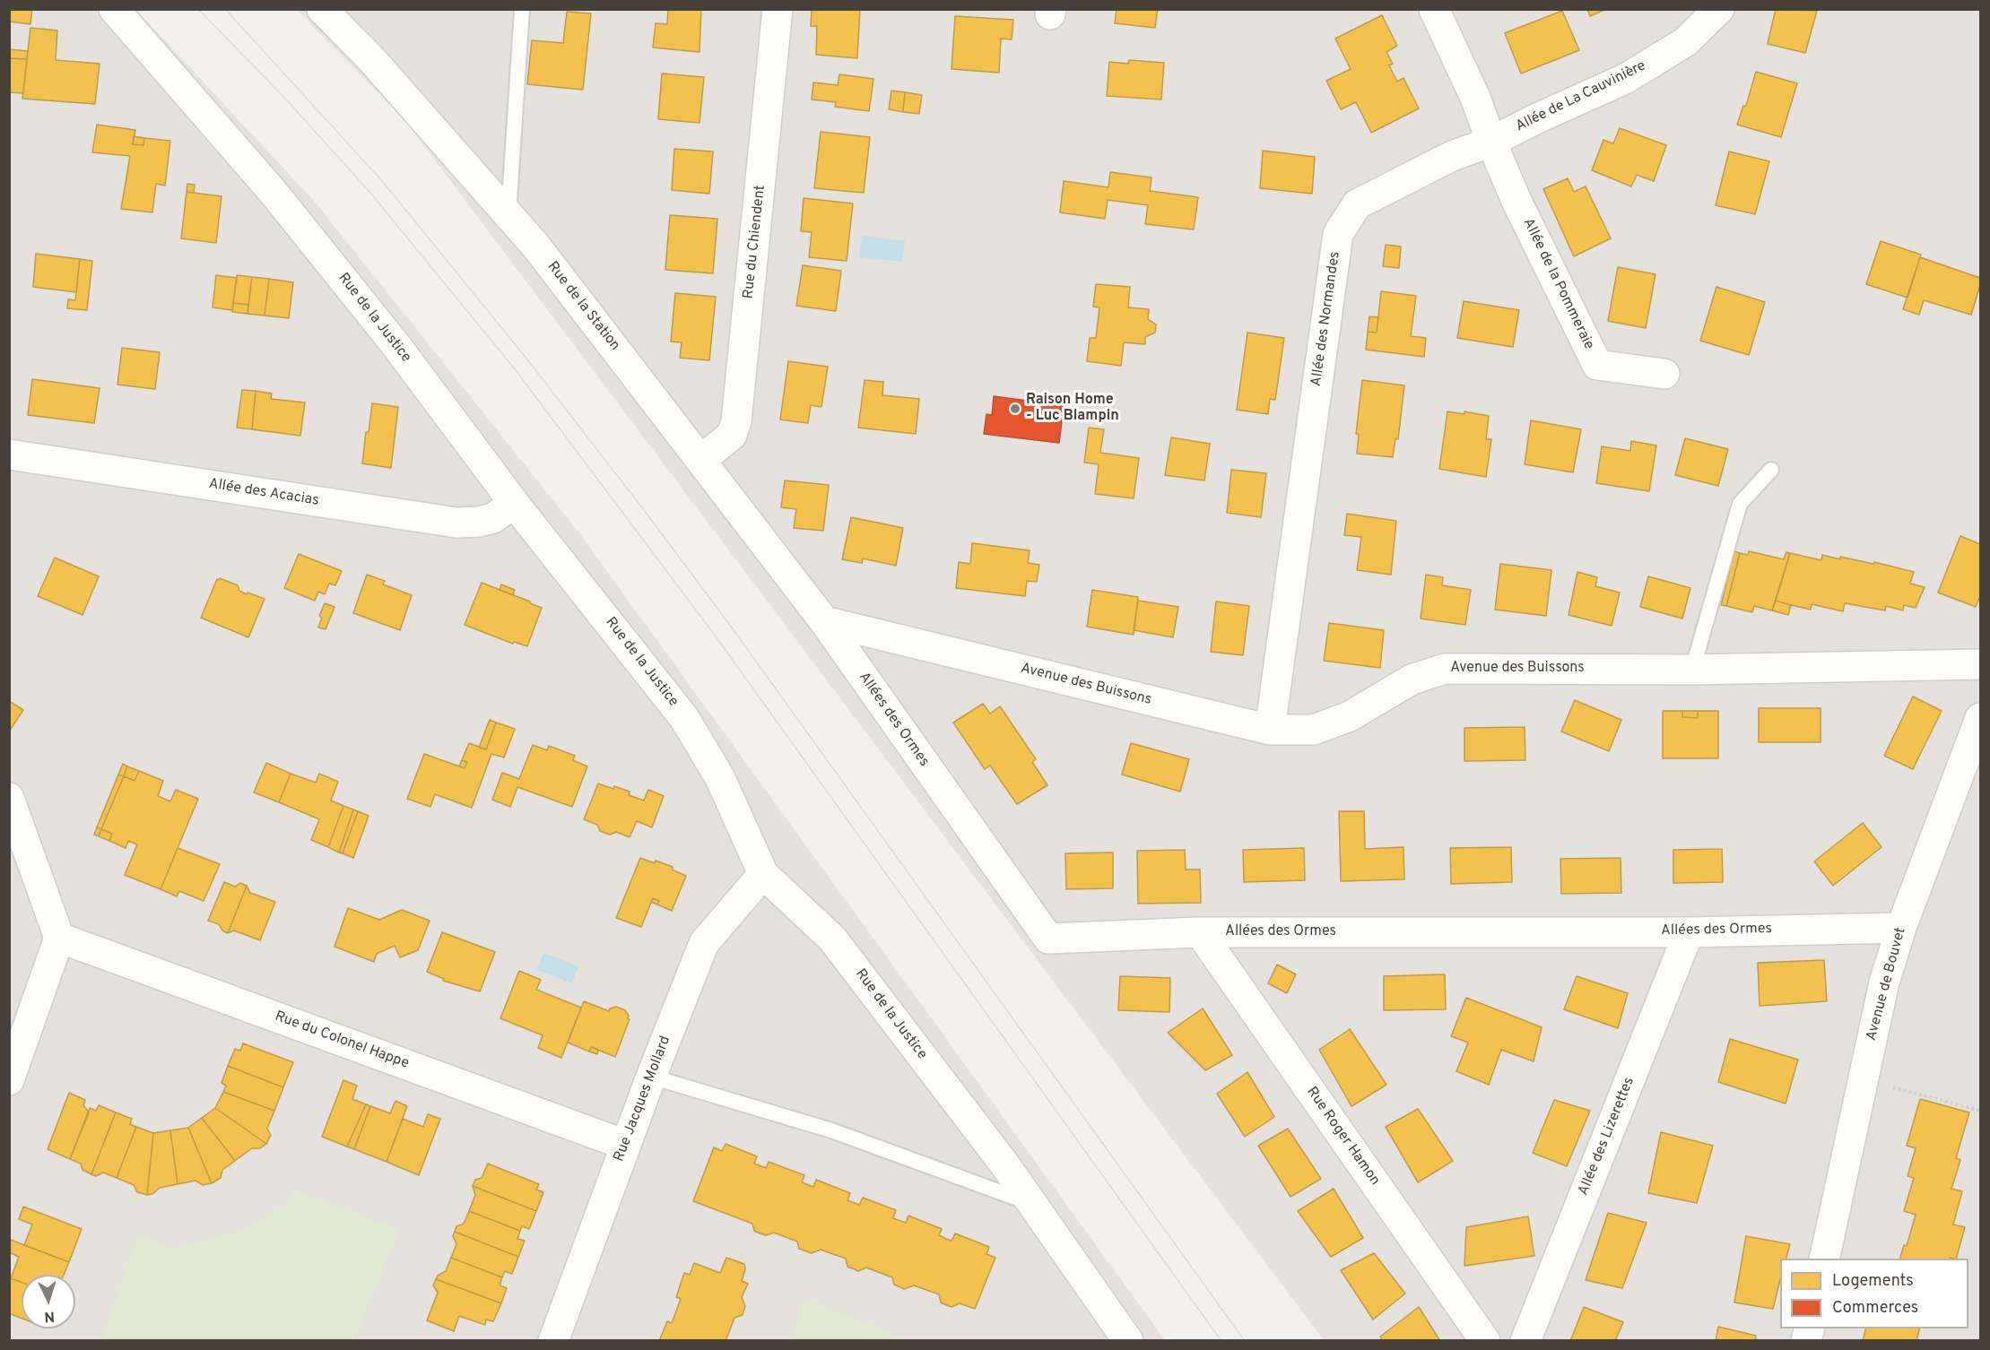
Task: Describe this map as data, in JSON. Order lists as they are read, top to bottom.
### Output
{
  "streets": {
    "street": [
      "Allée de La Cauvinière",
      "Rue du Chiendent",
      "Allée de la Pommeraie",
      "Rue de la Station",
      "Rue de la Justice",
      "Allée des Normandes",
      "Allée des Acacias",
      "Avenue des Buissons",
      "Allées des Ormes",
      "Avenue de Bouvet",
      "Rue du Colonel Happe",
      "Rue Jacques Mollard",
      "Rue Roger Hamon",
      "Allée des Lizerettes"
    ]
  },
  "crossings": [
    ["Allée de La Cauvinière", "Allée de la Pommeraie"],
    ["Allée de La Cauvinière", "Allée des Normandes"],
    ["Rue du Chiendent", "Rue de la Station"],
    ["Allée de la Pommeraie", "Allée des Normandes"],
    ["Rue de la Station", "Avenue des Buissons"],
    ["Rue de la Station", "Allées des Ormes"],
    ["Rue de la Justice", "Allée des Acacias"],
    ["Rue de la Justice", "Rue Jacques Mollard"],
    ["Allée des Normandes", "Avenue des Buissons"],
    ["Avenue des Buissons", "Allées des Ormes"],
    ["Allées des Ormes", "Avenue de Bouvet"],
    ["Allées des Ormes", "Rue Roger Hamon"],
    ["Allées des Ormes", "Allée des Lizerettes"],
    ["Rue du Colonel Happe", "Rue Jacques Mollard"]
  ],
  "places": ["Raison Home - Luc Blampin"],
  "legend": ["Logements", "Commerces"],
  "north": "bottom"
}
